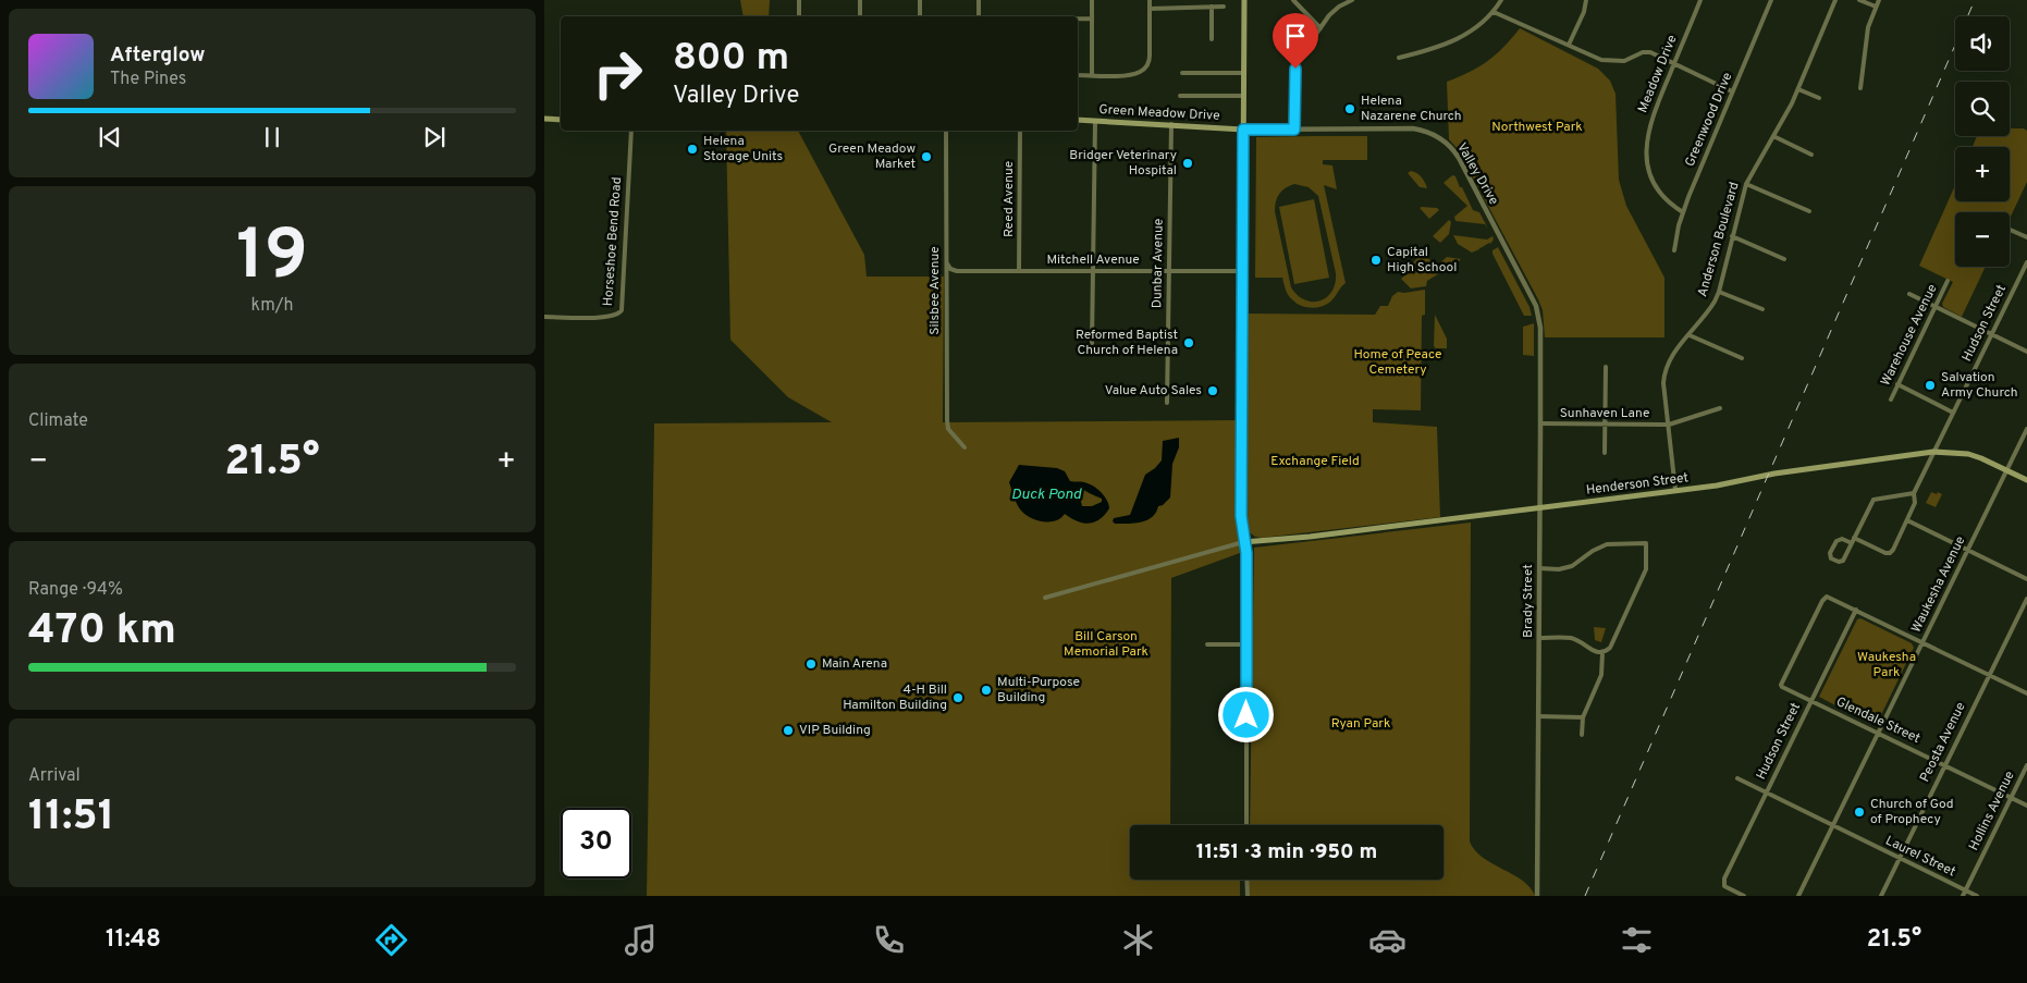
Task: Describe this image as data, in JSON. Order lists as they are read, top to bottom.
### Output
{
  "streets": {
    "main road": ["Green Meadow Drive", "Henderson Street"],
    "street": [
      "Meadow Drive",
      "Greenwood Drive",
      "Valley Drive",
      "Reed Avenue",
      "Anderson Boulevard",
      "Horseshoe Bend Road",
      "Mitchell Avenue",
      "Dunbar Avenue",
      "Silsbee Avenue",
      "Hudson Street",
      "Warehouse Avenue",
      "Sunhaven Lane",
      "Waukesha Avenue",
      "Brady Street",
      "Glendale Street",
      "Peosta Avenue",
      "Hollins Avenue",
      "Laurel Street"
    ]
  },
  "crossings": [
    ["Meadow Drive", "Greenwood Drive"],
    ["Green Meadow Drive", "Valley Drive"],
    ["Green Meadow Drive", "Dunbar Avenue"],
    ["Valley Drive", "Brady Street"],
    ["Reed Avenue", "Mitchell Avenue"],
    ["Anderson Boulevard", "Sunhaven Lane"],
    ["Anderson Boulevard", "Henderson Street"],
    ["Mitchell Avenue", "Dunbar Avenue"],
    ["Mitchell Avenue", "Silsbee Avenue"],
    ["Hudson Street", "Henderson Street"],
    ["Hudson Street", "Glendale Street"],
    ["Hudson Street", "Laurel Street"],
    ["Sunhaven Lane", "Brady Street"],
    ["Henderson Street", "Waukesha Avenue"],
    ["Henderson Street", "Brady Street"],
    ["Waukesha Avenue", "Glendale Street"],
    ["Waukesha Avenue", "Laurel Street"],
    ["Glendale Street", "Peosta Avenue"],
    ["Glendale Street", "Hollins Avenue"],
    ["Peosta Avenue", "Laurel Street"],
    ["Hollins Avenue", "Laurel Street"]
  ],
  "water": ["Duck Pond"],
  "parks": [
    "Northwest Park",
    "Home of Peace Cemetery",
    "Exchange Field",
    "Bill Carson Memorial Park",
    "Waukesha Park",
    "Ryan Park"
  ],
  "places": [
    "Helena Nazarene Church",
    "Helena Storage Units",
    "Green Meadow Market",
    "Bridger Veterinary Hospital",
    "Capital High School",
    "Reformed Baptist Church of Helena",
    "Salvation Army Church",
    "Value Auto Sales",
    "Main Arena",
    "Multi-Purpose Building",
    "4-H Bill Hamilton Building",
    "VIP Building",
    "Church of God of Prophecy"
  ],
  "page": {
    "map_buttons": ["+", "−"],
    "turn": ["800 m", "Valley Drive"],
    "song": ["Afterglow", "The Pines"],
    "tile": [
      ["19", "km/h"],
      "Climate",
      ["Range · 94%", "470 km"],
      ["Arrival", "11:51"]
    ],
    "heat": ["−", "21.5°", "+"],
    "limit": "30",
    "trip": "11:51 · 3 min · 950 m",
    "tabs": ["11:48", "21.5°"]
  }
}
